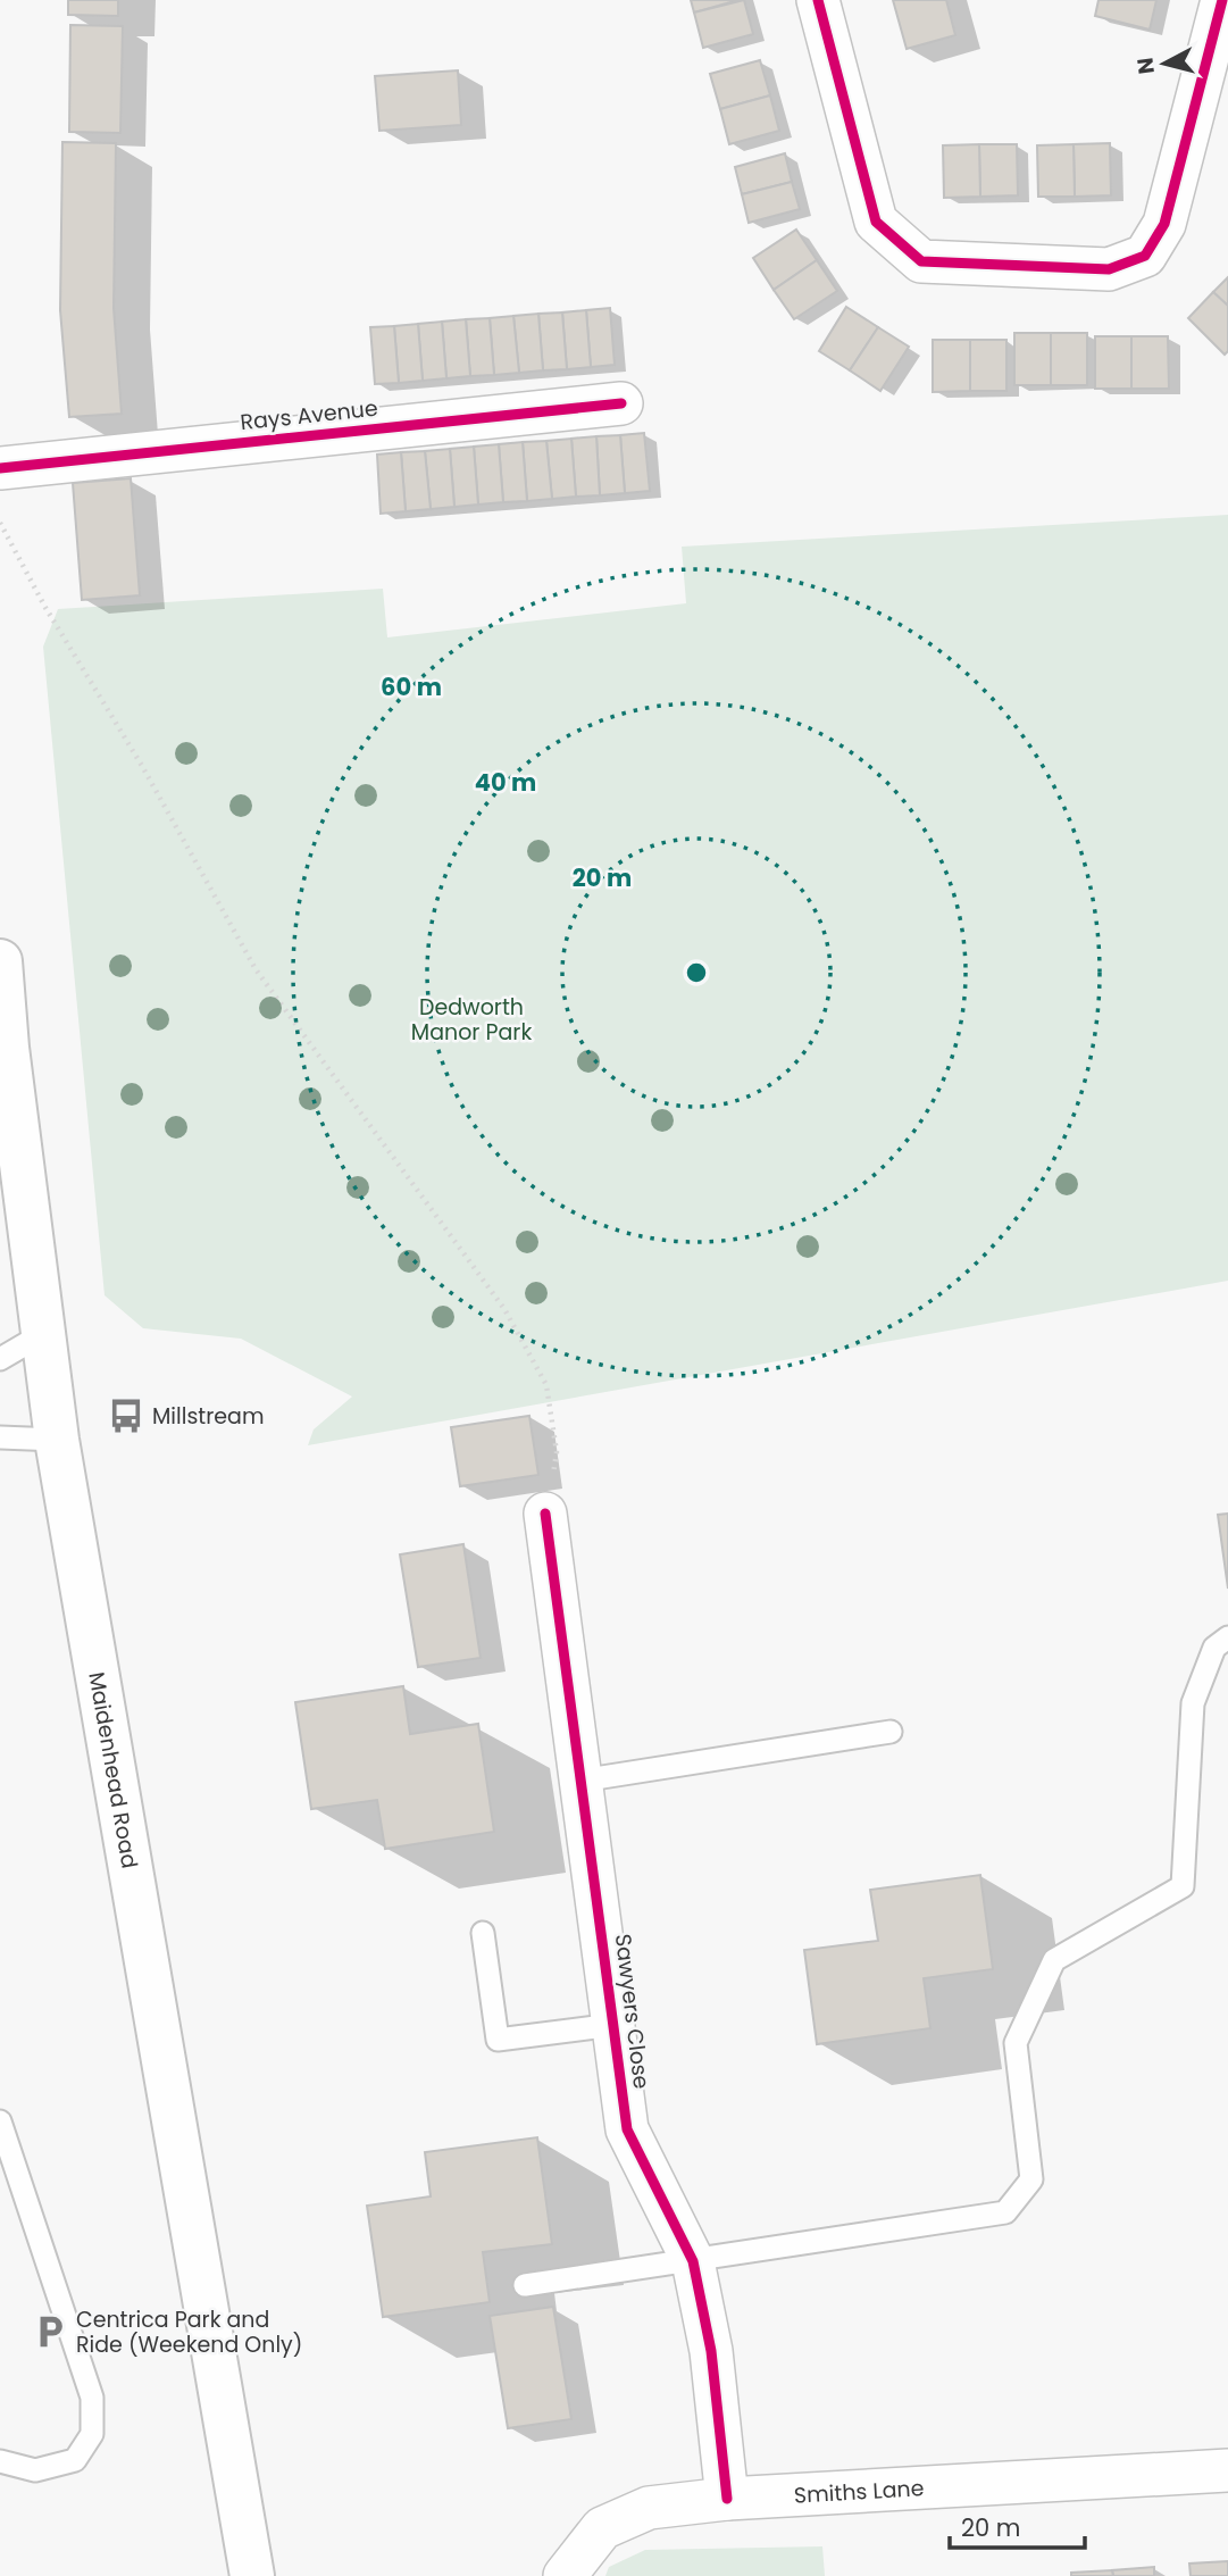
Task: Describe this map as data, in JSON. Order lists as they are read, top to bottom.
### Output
{
  "streets": {
    "main road": ["Maidenhead Road"],
    "street": ["Rays Avenue", "Sawyers Close", "Smiths Lane"]
  },
  "crossings": [
    ["Sawyers Close", "Smiths Lane"]
  ],
  "parks": ["Dedworth Manor Park"],
  "places": {
    "bus stop": ["Millstream"],
    "parking": ["Centrica Park and Ride (Weekend Only)"]
  },
  "scale_bar": "20 m",
  "north": "left",
  "rings": ["60 m", "40 m", "20 m"]
}
